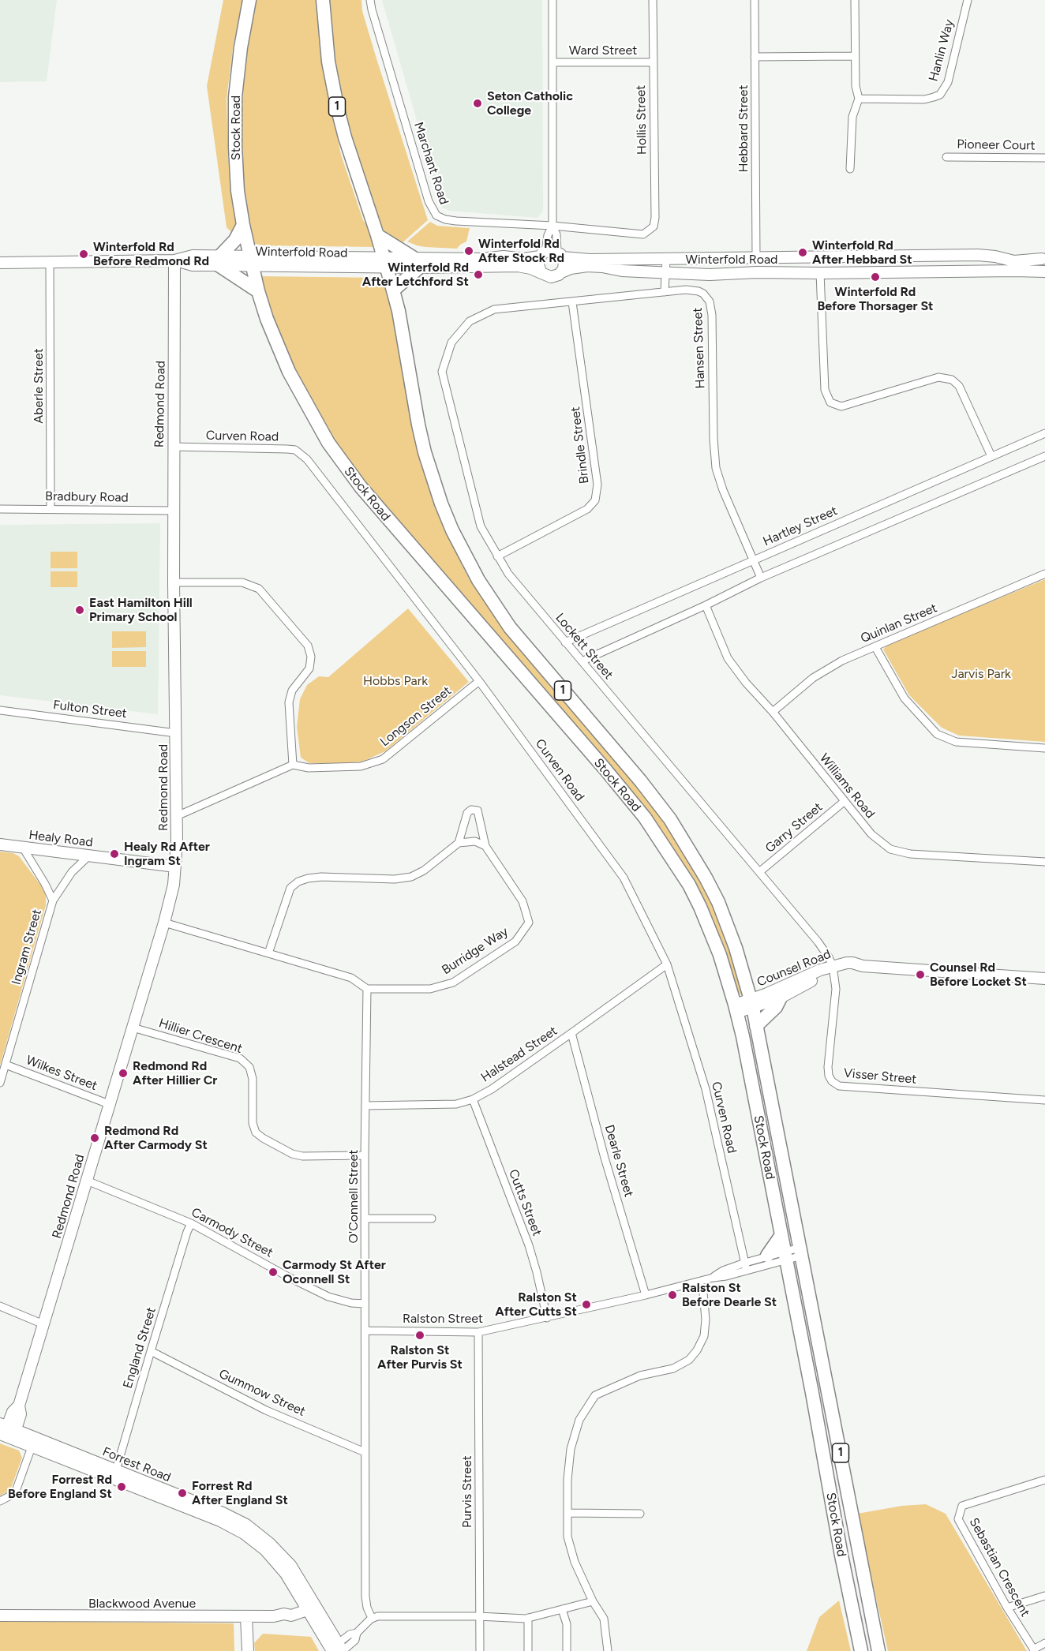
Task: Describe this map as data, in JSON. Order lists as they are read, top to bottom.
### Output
{
  "streets": {
    "highway": ["1", "Stock Road"],
    "street": [
      "Ward Street",
      "Hanlin Way",
      "Hollis Street",
      "Hebbard Street",
      "Pioneer Court",
      "Marchant Road",
      "Winterfold Road",
      "Hansen Street",
      "Aberle Street",
      "Redmond Road",
      "Curven Road",
      "Brindle Street",
      "Bradbury Road",
      "Hartley Street",
      "Quinlan Street",
      "Lockett Street",
      "Fulton Street",
      "Longson Street",
      "Williams Road",
      "Garry Street",
      "Healy Road",
      "Ingram Street",
      "Burridge Way",
      "Counsel Road",
      "Hillier Crescent",
      "Halstead Street",
      "Wilkes Street",
      "Visser Street",
      "Dearle Street",
      "O'Connell Street",
      "Cutts Street",
      "Carmody Street",
      "Ralston Street",
      "England Street",
      "Gummow Street",
      "Forrest Road",
      "Purvis Street",
      "Sebastian Crescent",
      "Blackwood Avenue"
    ]
  },
  "crossings": [
    ["Ward Street", "Hollis Street"],
    ["Hollis Street", "Marchant Road"],
    ["Stock Road", "Winterfold Road"],
    ["Stock Road", "Counsel Road"],
    ["Stock Road", "Ralston Street"],
    ["Hebbard Street", "Winterfold Road"],
    ["Winterfold Road", "Aberle Street"],
    ["Winterfold Road", "Redmond Road"],
    ["Hansen Street", "Brindle Street"],
    ["Hansen Street", "Hartley Street"],
    ["Hansen Street", "Lockett Street"],
    ["Aberle Street", "Bradbury Road"],
    ["Redmond Road", "Curven Road"],
    ["Redmond Road", "Bradbury Road"],
    ["Redmond Road", "Fulton Street"],
    ["Redmond Road", "Healy Road"],
    ["Redmond Road", "Hillier Crescent"],
    ["Redmond Road", "Wilkes Street"],
    ["Redmond Road", "Carmody Street"],
    ["Redmond Road", "Forrest Road"],
    ["Curven Road", "Longson Street"],
    ["Curven Road", "Halstead Street"],
    ["Curven Road", "Ralston Street"],
    ["Brindle Street", "Lockett Street"],
    ["Hartley Street", "Lockett Street"],
    ["Quinlan Street", "Williams Road"],
    ["Lockett Street", "Garry Street"],
    ["Lockett Street", "Counsel Road"],
    ["Lockett Street", "Visser Street"],
    ["Williams Road", "Garry Street"],
    ["Healy Road", "Ingram Street"],
    ["Ingram Street", "Wilkes Street"],
    ["Burridge Way", "O'Connell Street"],
    ["Counsel Road", "Visser Street"],
    ["Hillier Crescent", "O'Connell Street"],
    ["Halstead Street", "Dearle Street"],
    ["Halstead Street", "O'Connell Street"],
    ["Halstead Street", "Cutts Street"],
    ["Dearle Street", "Ralston Street"],
    ["O'Connell Street", "Carmody Street"],
    ["O'Connell Street", "Ralston Street"],
    ["O'Connell Street", "Gummow Street"],
    ["Cutts Street", "Ralston Street"],
    ["Carmody Street", "England Street"],
    ["Ralston Street", "Purvis Street"],
    ["England Street", "Gummow Street"],
    ["England Street", "Forrest Road"],
    ["Forrest Road", "Blackwood Avenue"]
  ],
  "parks": ["Jarvis Park", "Hobbs Park"],
  "places": [
    "Seton Catholic College",
    "Winterfold Rd After Stock Rd",
    "Winterfold Rd After Hebbard St",
    "Winterfold Rd Before Redmond Rd",
    "Winterfold Rd After Letchford St",
    "Winterfold Rd Before Thorsager St",
    "East Hamilton Hill Primary School",
    "Healy Rd After Ingram St",
    "Counsel Rd Before Locket St",
    "Redmond Rd After Hillier Cr",
    "Redmond Rd After Carmody St",
    "Carmody St After Oconnell St",
    "Ralston St Before Dearle St",
    "Ralston St After Cutts St",
    "Ralston St After Purvis St",
    "Forrest Rd Before England St",
    "Forrest Rd After England St"
  ]
}
